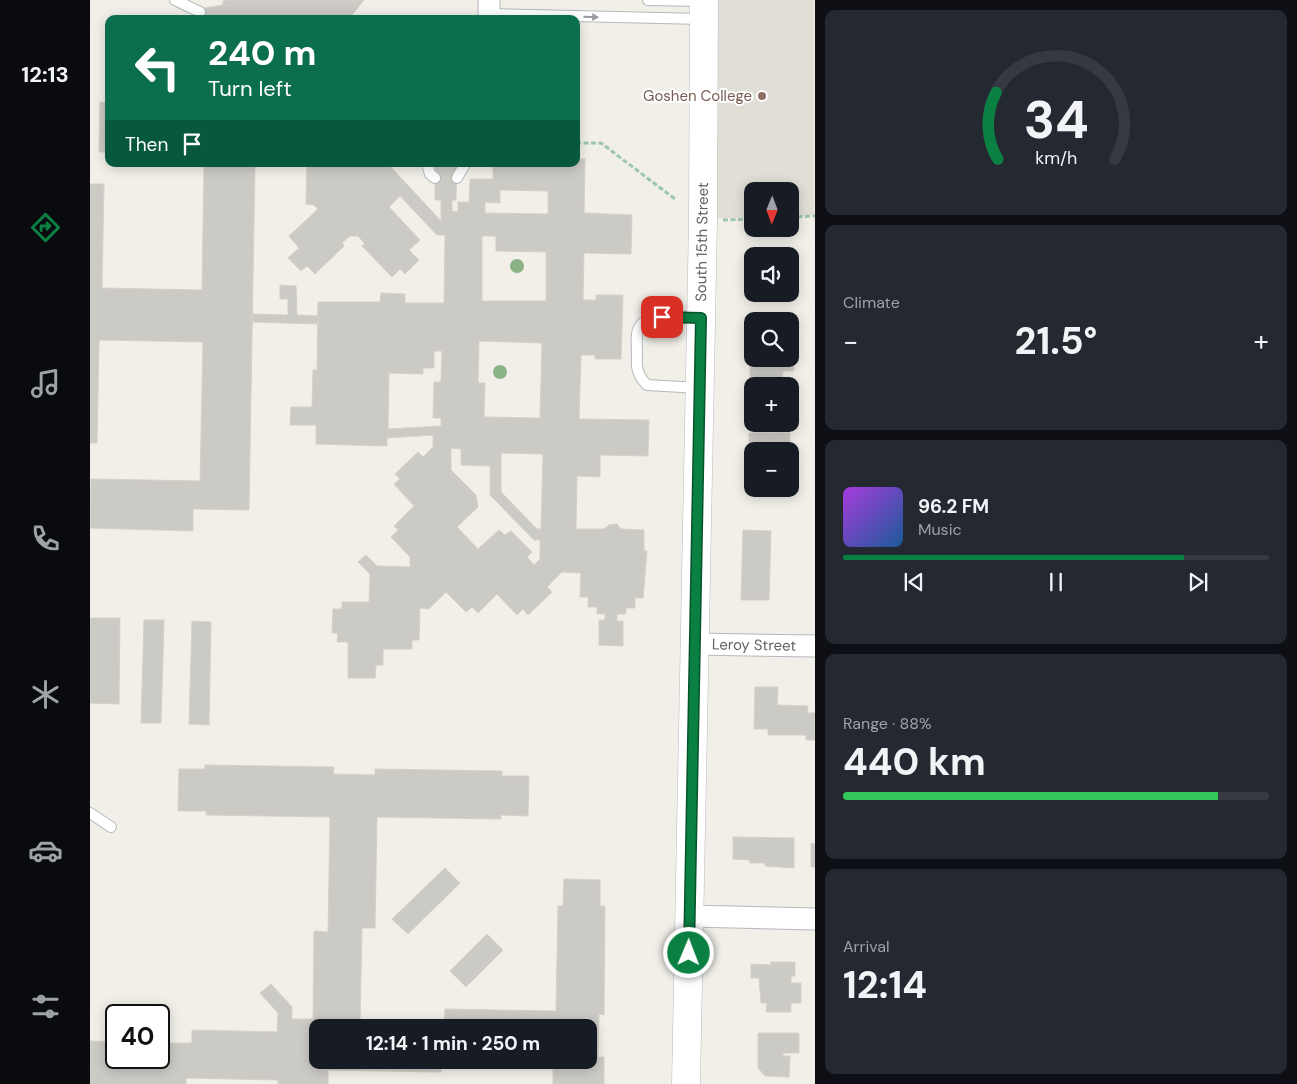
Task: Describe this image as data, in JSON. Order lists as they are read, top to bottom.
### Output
{
  "streets": {
    "street": ["South 15th Street", "Leroy Street"]
  },
  "crossings": [
    ["South 15th Street", "Leroy Street"]
  ],
  "places": ["Goshen College"],
  "north": "bottom",
  "page": {
    "tabs": "12:13",
    "turn": ["240 m", "Turn left"],
    "then": "Then",
    "map_buttons": ["+", "−"],
    "tile": [
      "Climate",
      ["Range · 88%", "440 km"],
      ["Arrival", "12:14"]
    ],
    "heat": ["−", "21.5°", "+"],
    "song": ["96.2 FM", "Music"],
    "limit": "40",
    "trip": "12:14 · 1 min · 250 m",
    "gauge": ["34", "km/h"]
  }
}
